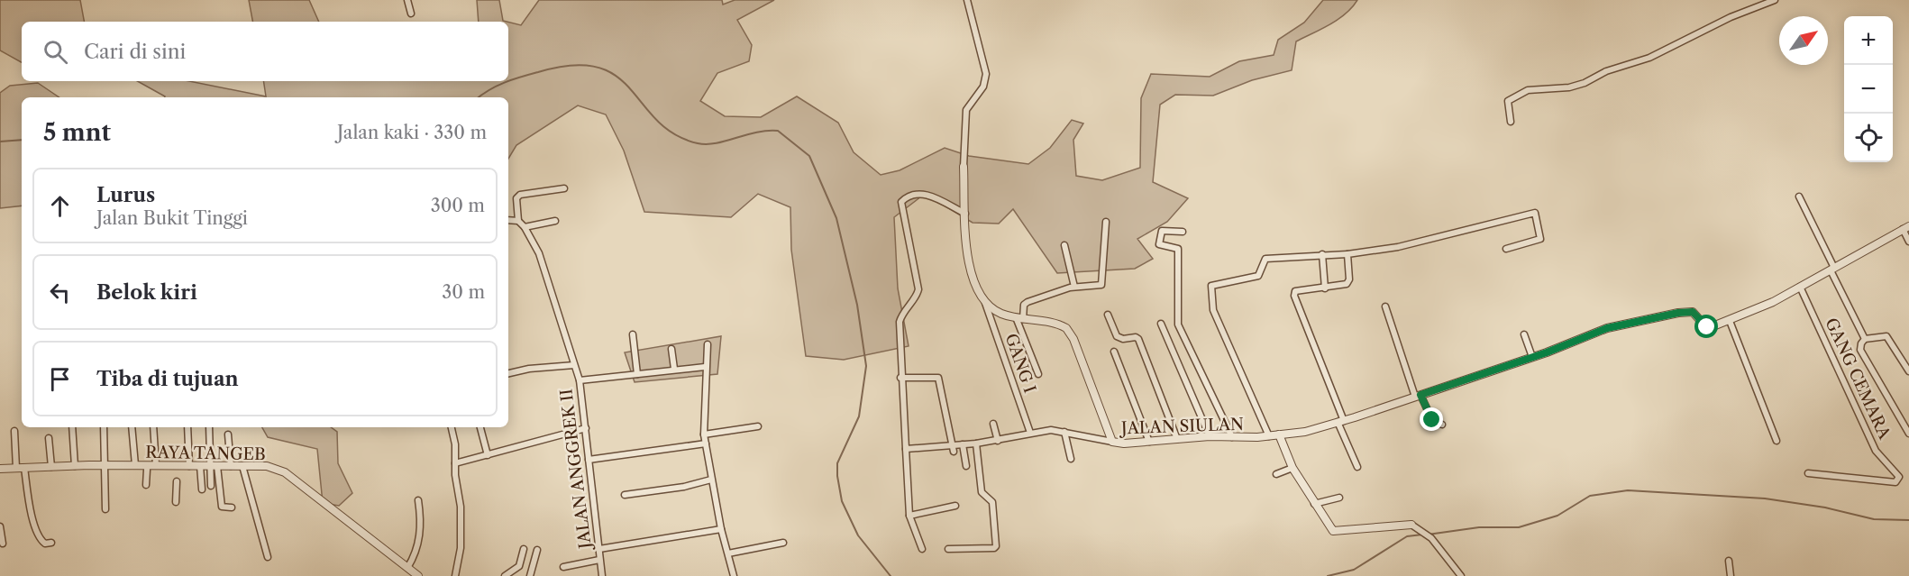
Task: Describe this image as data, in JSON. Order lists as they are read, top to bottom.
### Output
{
  "streets": {
    "street": [
      "GANG I",
      "GANG CEMARA",
      "JALAN SIULAN",
      "RAYA TANGEB",
      "JALAN ANGGREK II"
    ]
  },
  "crossings": [
    ["GANG I", "JALAN SIULAN"]
  ],
  "north": "top right",
  "page": {
    "map_buttons": ["+", "−"],
    "search": "Cari di sini",
    "heading": ["5 mnt", "Jalan kaki · 330 m"],
    "list": [
      ["Lurus", "Jalan Bukit Tinggi", "300 m"],
      ["Belok kiri", "30 m"],
      "Tiba di tujuan"
    ]
  }
}
